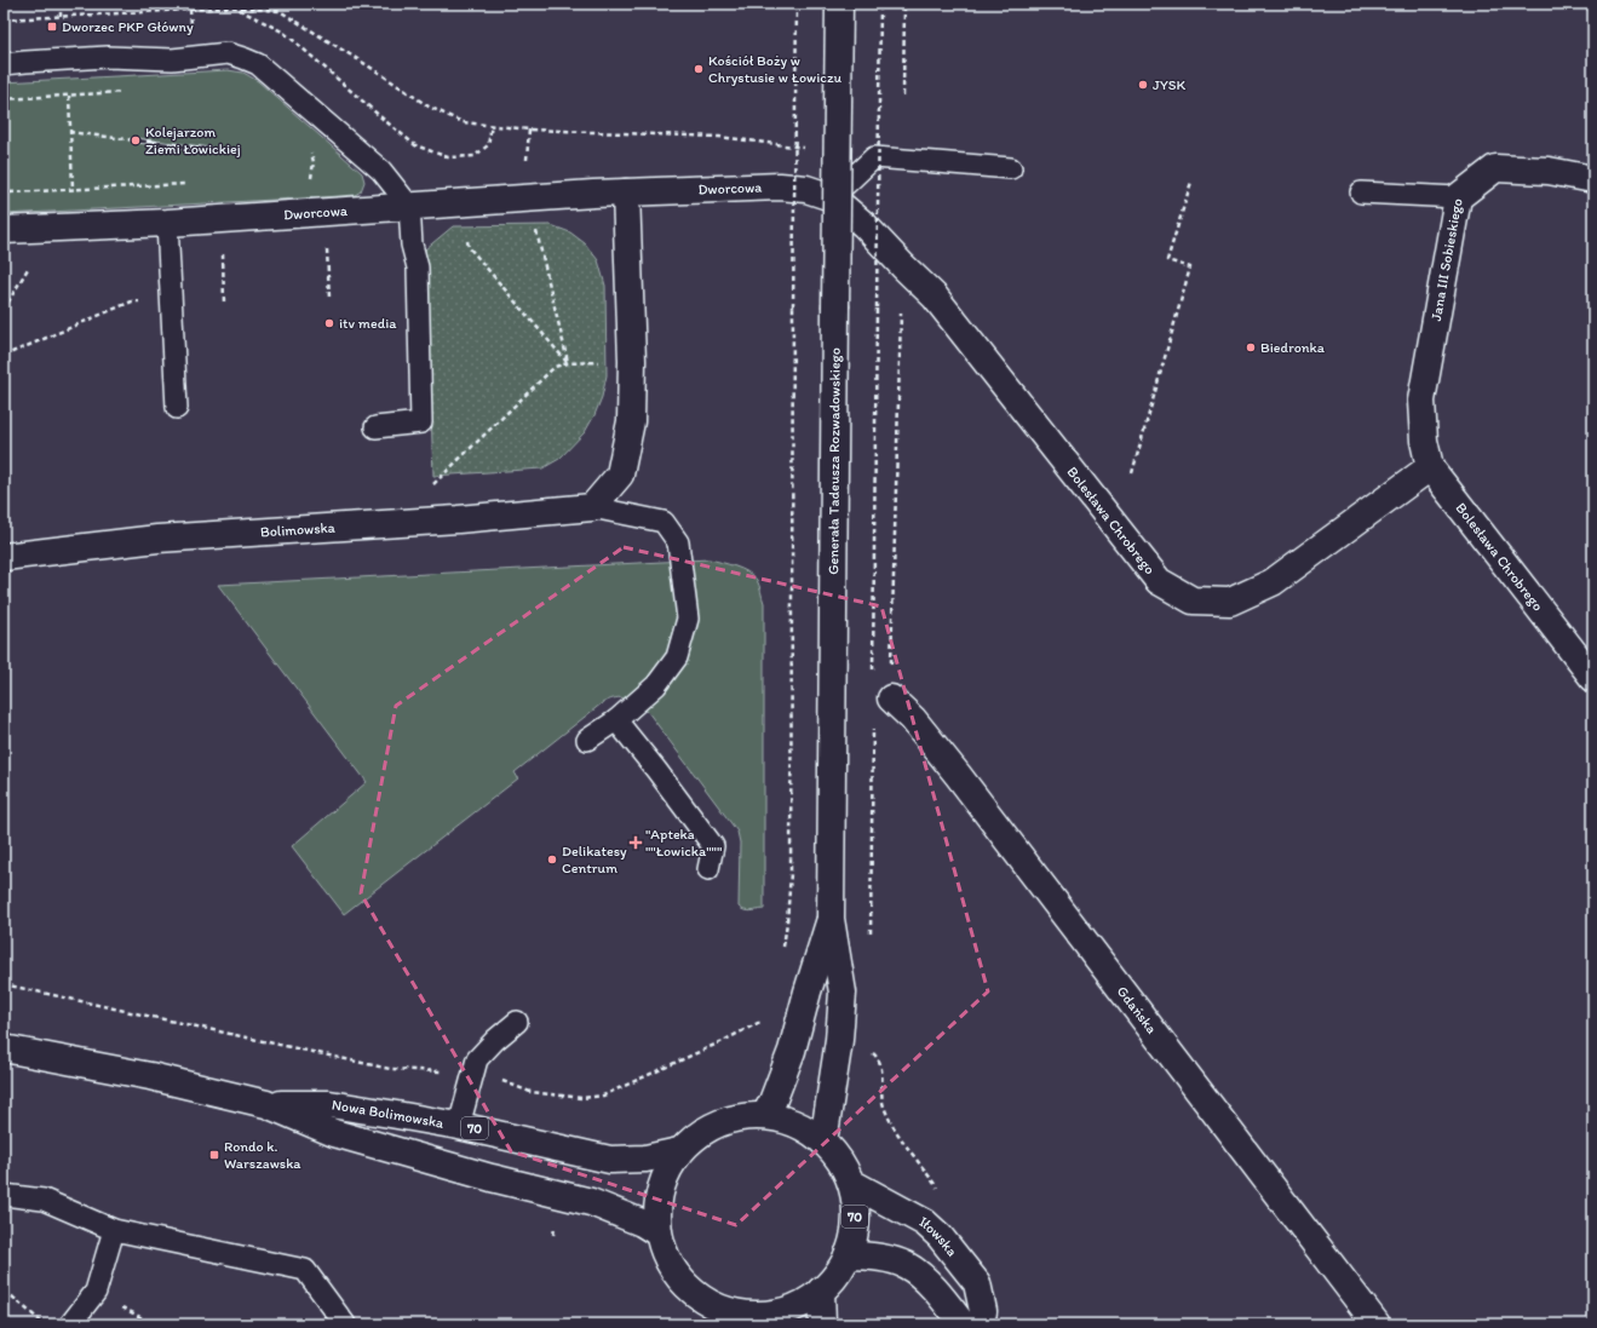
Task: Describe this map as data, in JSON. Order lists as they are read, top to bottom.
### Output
{
  "streets": {
    "street": [
      "Dworcowa",
      "Jana III Sobieskiego",
      "Generała Tadeusza Rozwadowskiego",
      "Bolesława Chrobrego",
      "Bolimowska",
      "Gdańska",
      "Nowa Bolimowska",
      "70",
      "Iłowska"
    ]
  },
  "crossings": [
    ["Dworcowa", "Bolesława Chrobrego"],
    ["Jana III Sobieskiego", "Bolesława Chrobrego"],
    ["Generała Tadeusza Rozwadowskiego", "70"],
    ["Nowa Bolimowska", "70"],
    ["70", "Iłowska"]
  ],
  "places": {
    "transit": ["Dworzec PKP Główny", "Rondo k. Warszawska"],
    "other": [
      "Kościół Boży w Chrystusie w Łowiczu",
      "JYSK",
      "Kolejarzom Ziemi Łowickiej",
      "itv media",
      "Biedronka",
      "Delikatesy Centrum"
    ],
    "health": ["\"Apteka \"\"Łowicka\"\"\""]
  }
}
